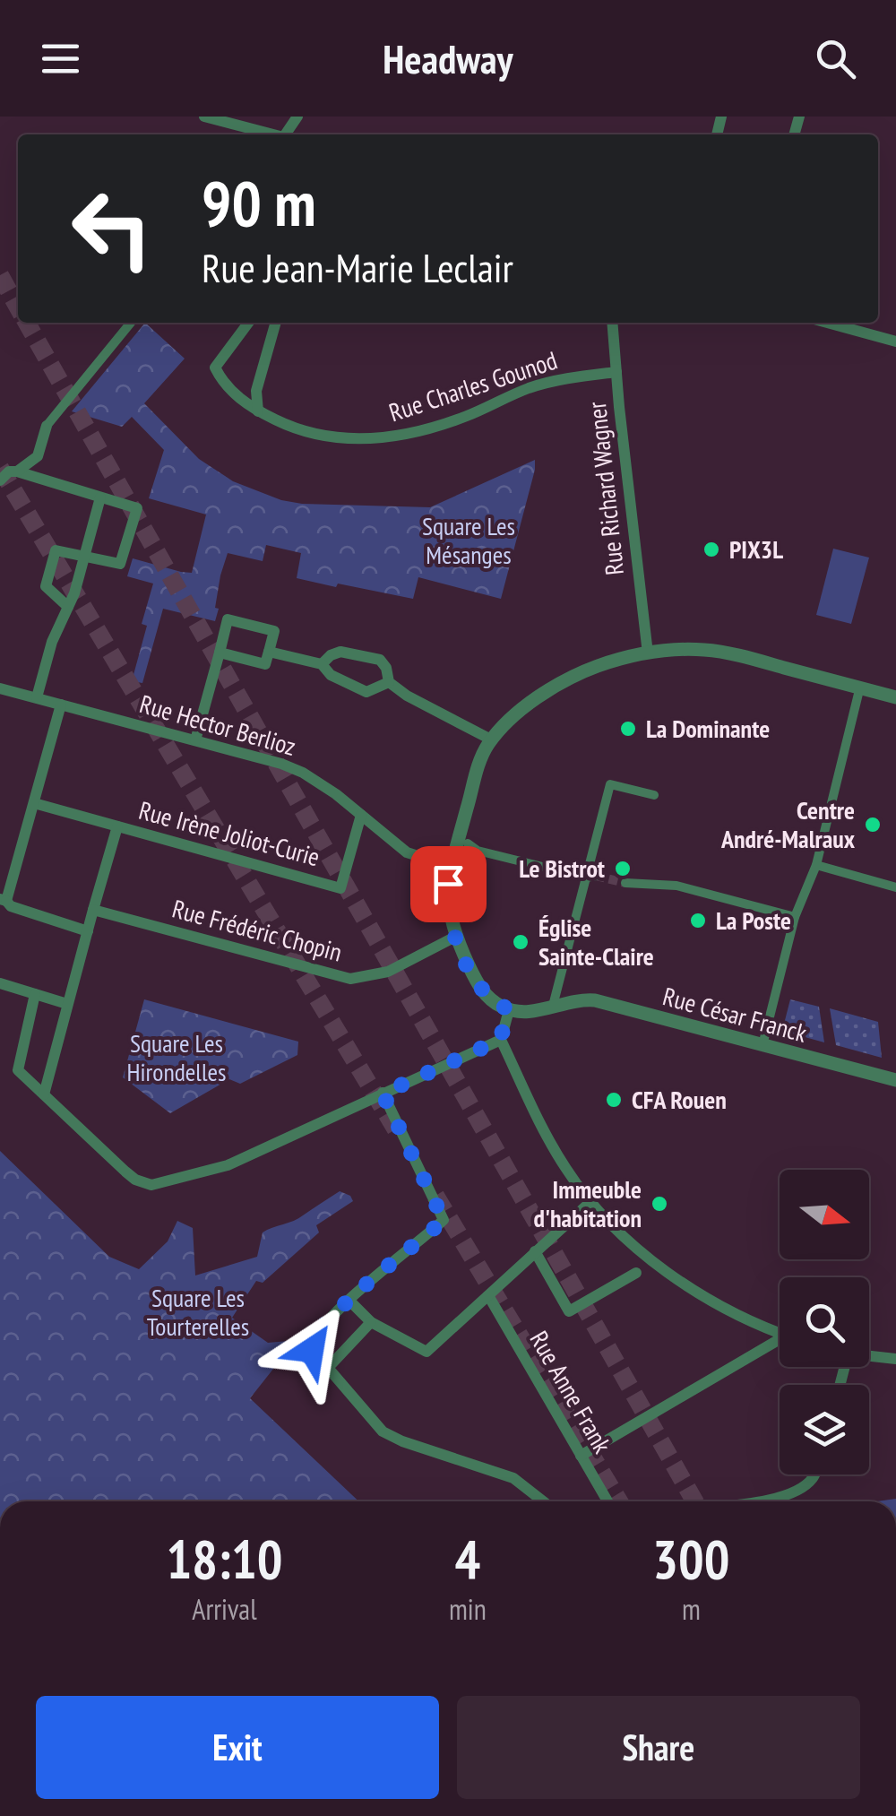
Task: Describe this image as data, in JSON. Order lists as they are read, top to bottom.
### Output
{
  "streets": {
    "street": [
      "Rue Charles Gounod",
      "Rue Richard Wagner",
      "Rue Hector Berlioz",
      "Rue Irène Joliot-Curie",
      "Rue Frédéric Chopin",
      "Rue César Franck",
      "Rue Anne Frank"
    ]
  },
  "crossings": [
    ["Rue Charles Gounod", "Rue Richard Wagner"],
    ["Rue Hector Berlioz", "Rue Irène Joliot-Curie"]
  ],
  "parks": ["Square Les Mésanges", "Square Les Hirondelles", "Square Les Tourterelles"],
  "places": [
    "PIX3L",
    "La Dominante",
    "Centre André-Malraux",
    "Le Bistrot",
    "La Poste",
    "Église Sainte-Claire",
    "CFA Rouen",
    "Immeuble d'habitation"
  ],
  "north": "right",
  "page": {
    "header": "Headway",
    "turn": ["90 m", "Rue Jean-Marie Leclair"],
    "eta": [
      "18:10",
      "Arrival",
      "4",
      "min",
      "300",
      "m"
    ],
    "buttons": ["Exit", "Share"]
  }
}
